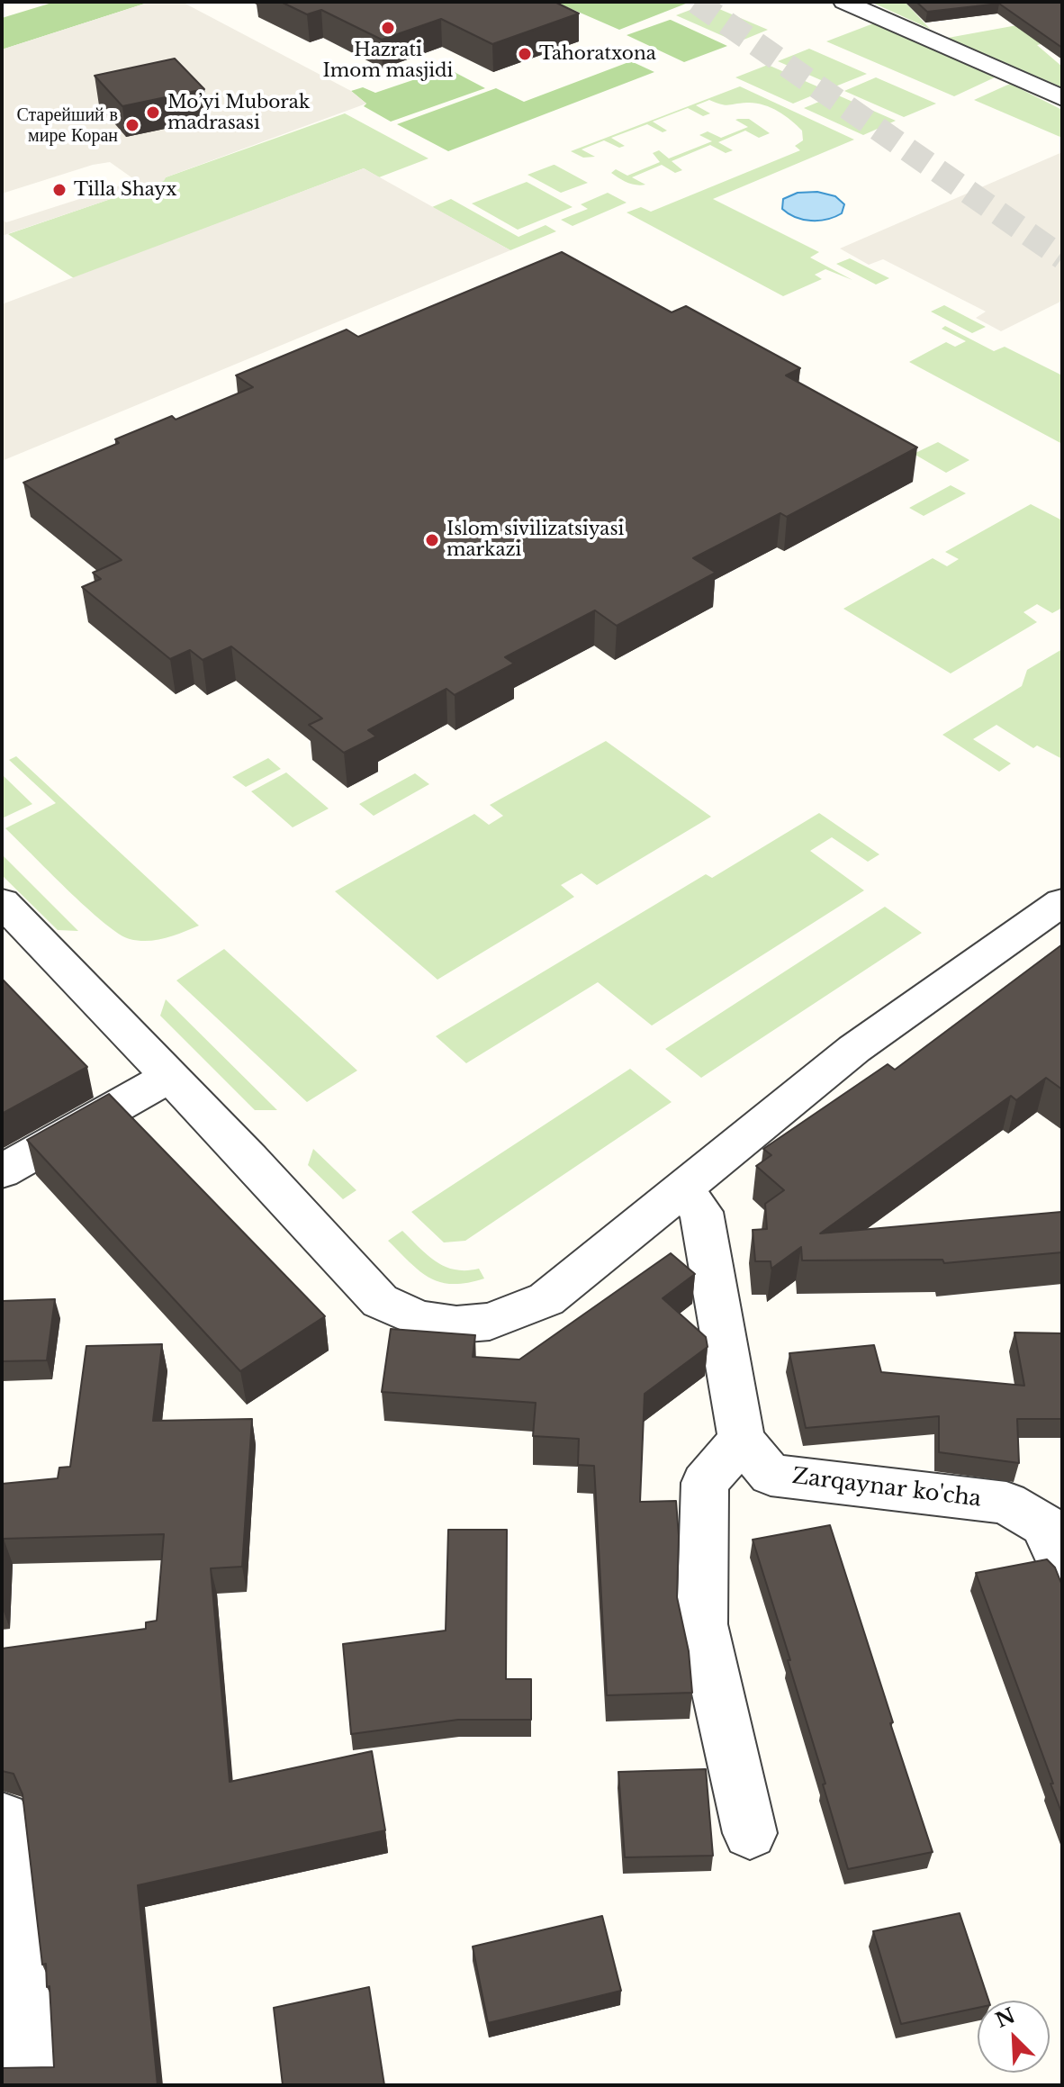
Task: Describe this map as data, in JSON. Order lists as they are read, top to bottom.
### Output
{
  "streets": {
    "street": ["Zarqaynar ko'cha"]
  },
  "places": [
    "Hazrati Imom masjidi",
    "Tahoratxona",
    "Mo’yi Muborak madrasasi",
    "Старейший в мире Коран",
    "Tilla Shayx",
    "Islom sivilizatsiyasi markazi"
  ],
  "north": "top left"
}
